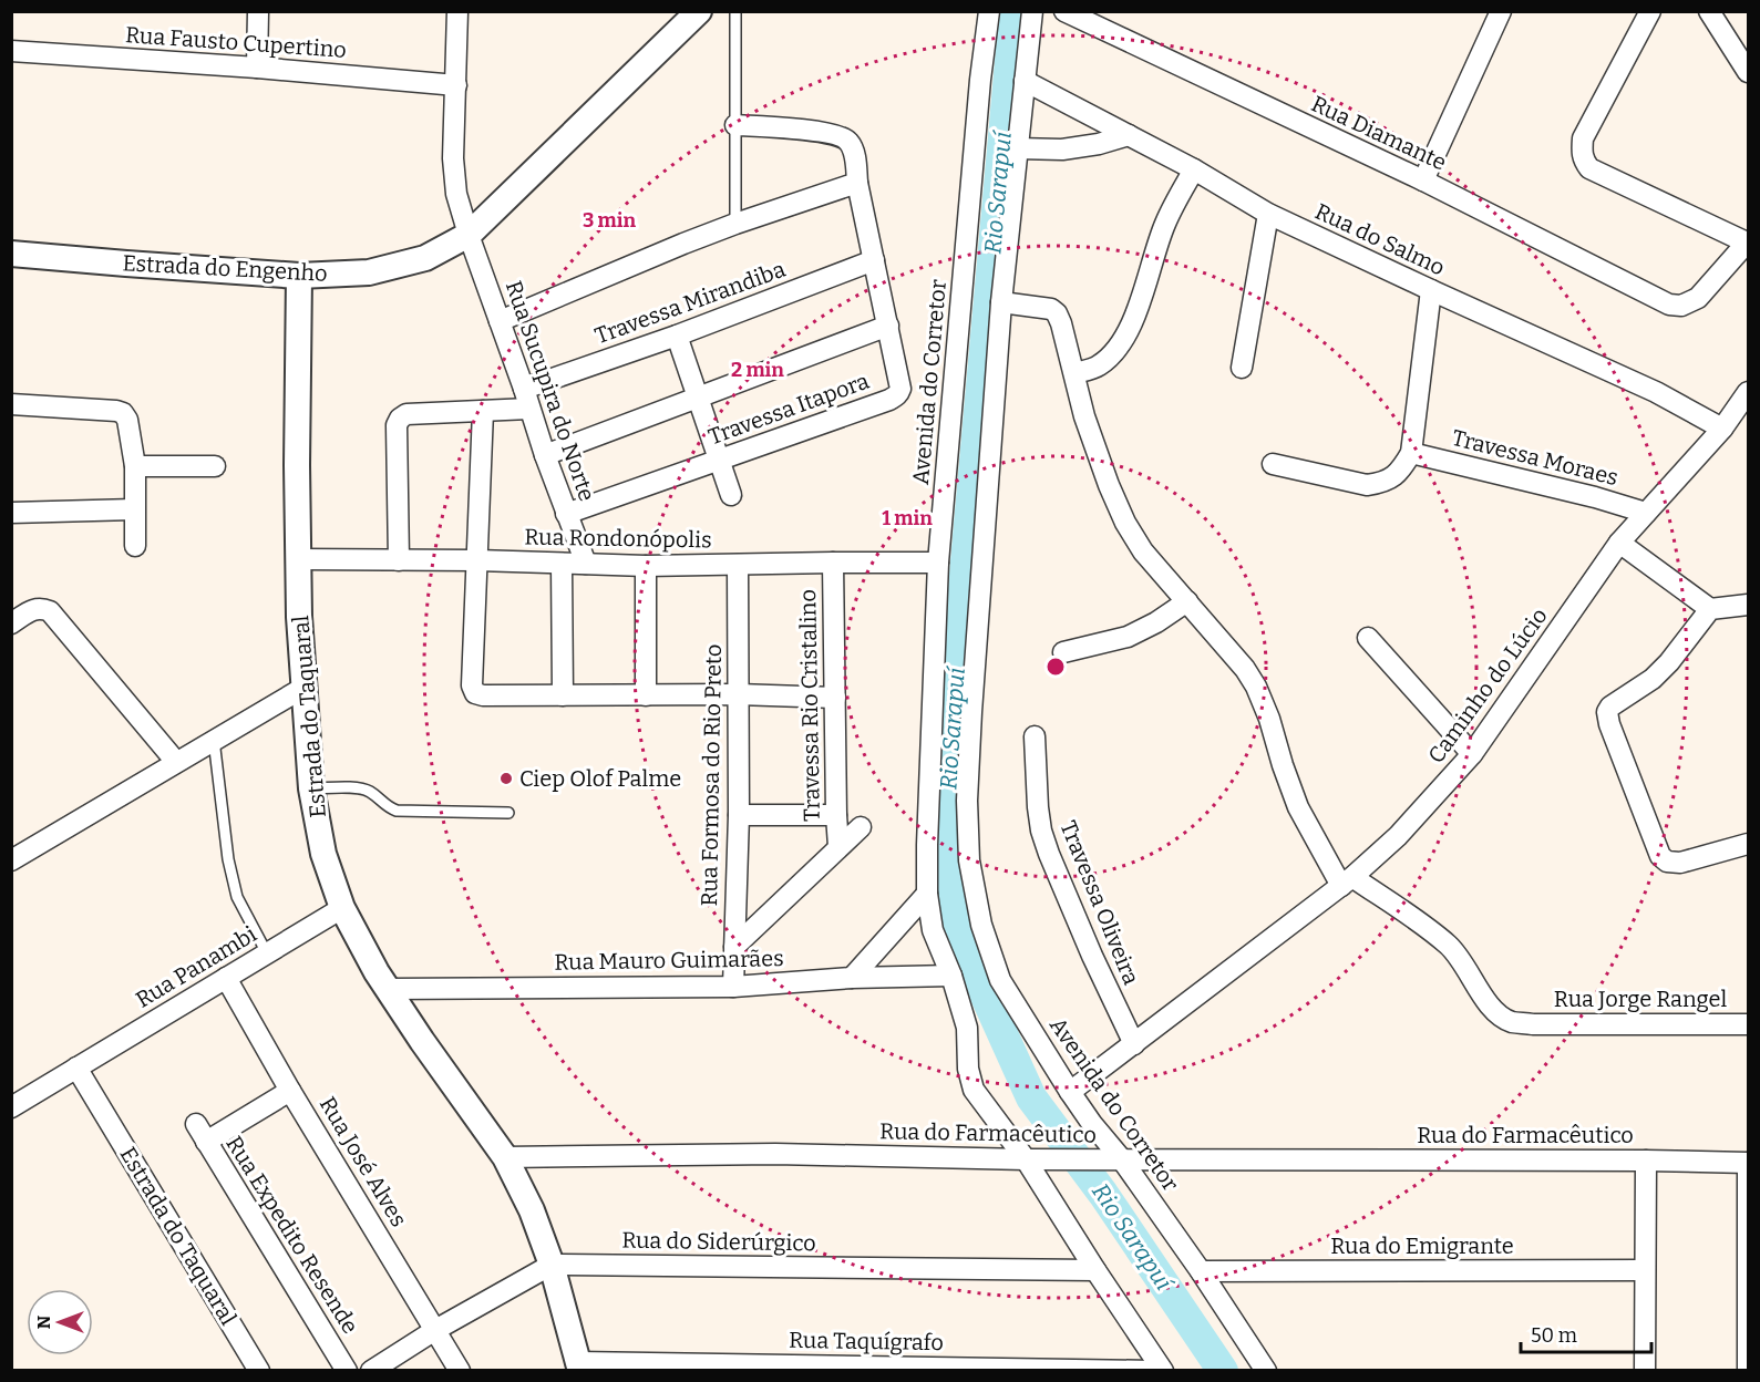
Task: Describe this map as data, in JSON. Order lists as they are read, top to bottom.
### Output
{
  "streets": {
    "street": [
      "Rua Fausto Cupertino",
      "Rua Diamante",
      "Rua do Salmo",
      "Estrada do Engenho",
      "Travessa Mirandiba",
      "Avenida do Corretor",
      "Rua Sucupira do Norte",
      "Travessa Itapora",
      "Travessa Moraes",
      "Rua Rondonópolis",
      "Caminho do Lúcio",
      "Travessa Rio Cristalino",
      "Estrada do Taquaral",
      "Rua Formosa do Rio Preto",
      "Travessa Oliveira",
      "Rua Mauro Guimarães",
      "Rua Panambi",
      "Rua Jorge Rangel",
      "Rua do Farmacêutico",
      "Rua José Alves",
      "Rua Expedito Resende",
      "Rua do Siderúrgico",
      "Rua do Emigrante",
      "Rua Taquígrafo"
    ]
  },
  "crossings": [
    ["Rua Fausto Cupertino", "Rua Sucupira do Norte"],
    ["Rua do Salmo", "Avenida do Corretor"],
    ["Rua do Salmo", "Caminho do Lúcio"],
    ["Estrada do Engenho", "Rua Sucupira do Norte"],
    ["Estrada do Engenho", "Estrada do Taquaral"],
    ["Travessa Mirandiba", "Rua Sucupira do Norte"],
    ["Travessa Mirandiba", "Travessa Itapora"],
    ["Avenida do Corretor", "Rua Rondonópolis"],
    ["Avenida do Corretor", "Caminho do Lúcio"],
    ["Avenida do Corretor", "Rua Mauro Guimarães"],
    ["Avenida do Corretor", "Rua do Farmacêutico"],
    ["Avenida do Corretor", "Rua do Siderúrgico"],
    ["Avenida do Corretor", "Rua do Emigrante"],
    ["Rua Sucupira do Norte", "Travessa Itapora"],
    ["Rua Sucupira do Norte", "Rua Rondonópolis"],
    ["Travessa Moraes", "Caminho do Lúcio"],
    ["Rua Rondonópolis", "Travessa Rio Cristalino"],
    ["Rua Rondonópolis", "Estrada do Taquaral"],
    ["Rua Rondonópolis", "Rua Formosa do Rio Preto"],
    ["Caminho do Lúcio", "Travessa Oliveira"],
    ["Caminho do Lúcio", "Rua Jorge Rangel"],
    ["Estrada do Taquaral", "Rua Mauro Guimarães"],
    ["Estrada do Taquaral", "Rua Panambi"],
    ["Estrada do Taquaral", "Rua do Farmacêutico"],
    ["Estrada do Taquaral", "Rua do Siderúrgico"],
    ["Estrada do Taquaral", "Rua Taquígrafo"],
    ["Rua Formosa do Rio Preto", "Rua Mauro Guimarães"],
    ["Rua Panambi", "Rua José Alves"],
    ["Rua José Alves", "Rua Expedito Resende"],
    ["Rua José Alves", "Rua do Siderúrgico"]
  ],
  "water": ["Rio Sarapuí"],
  "places": ["Ciep Olof Palme"],
  "scale_bar": "50 m",
  "north": "left",
  "rings": ["3 min", "2 min", "1 min"]
}
